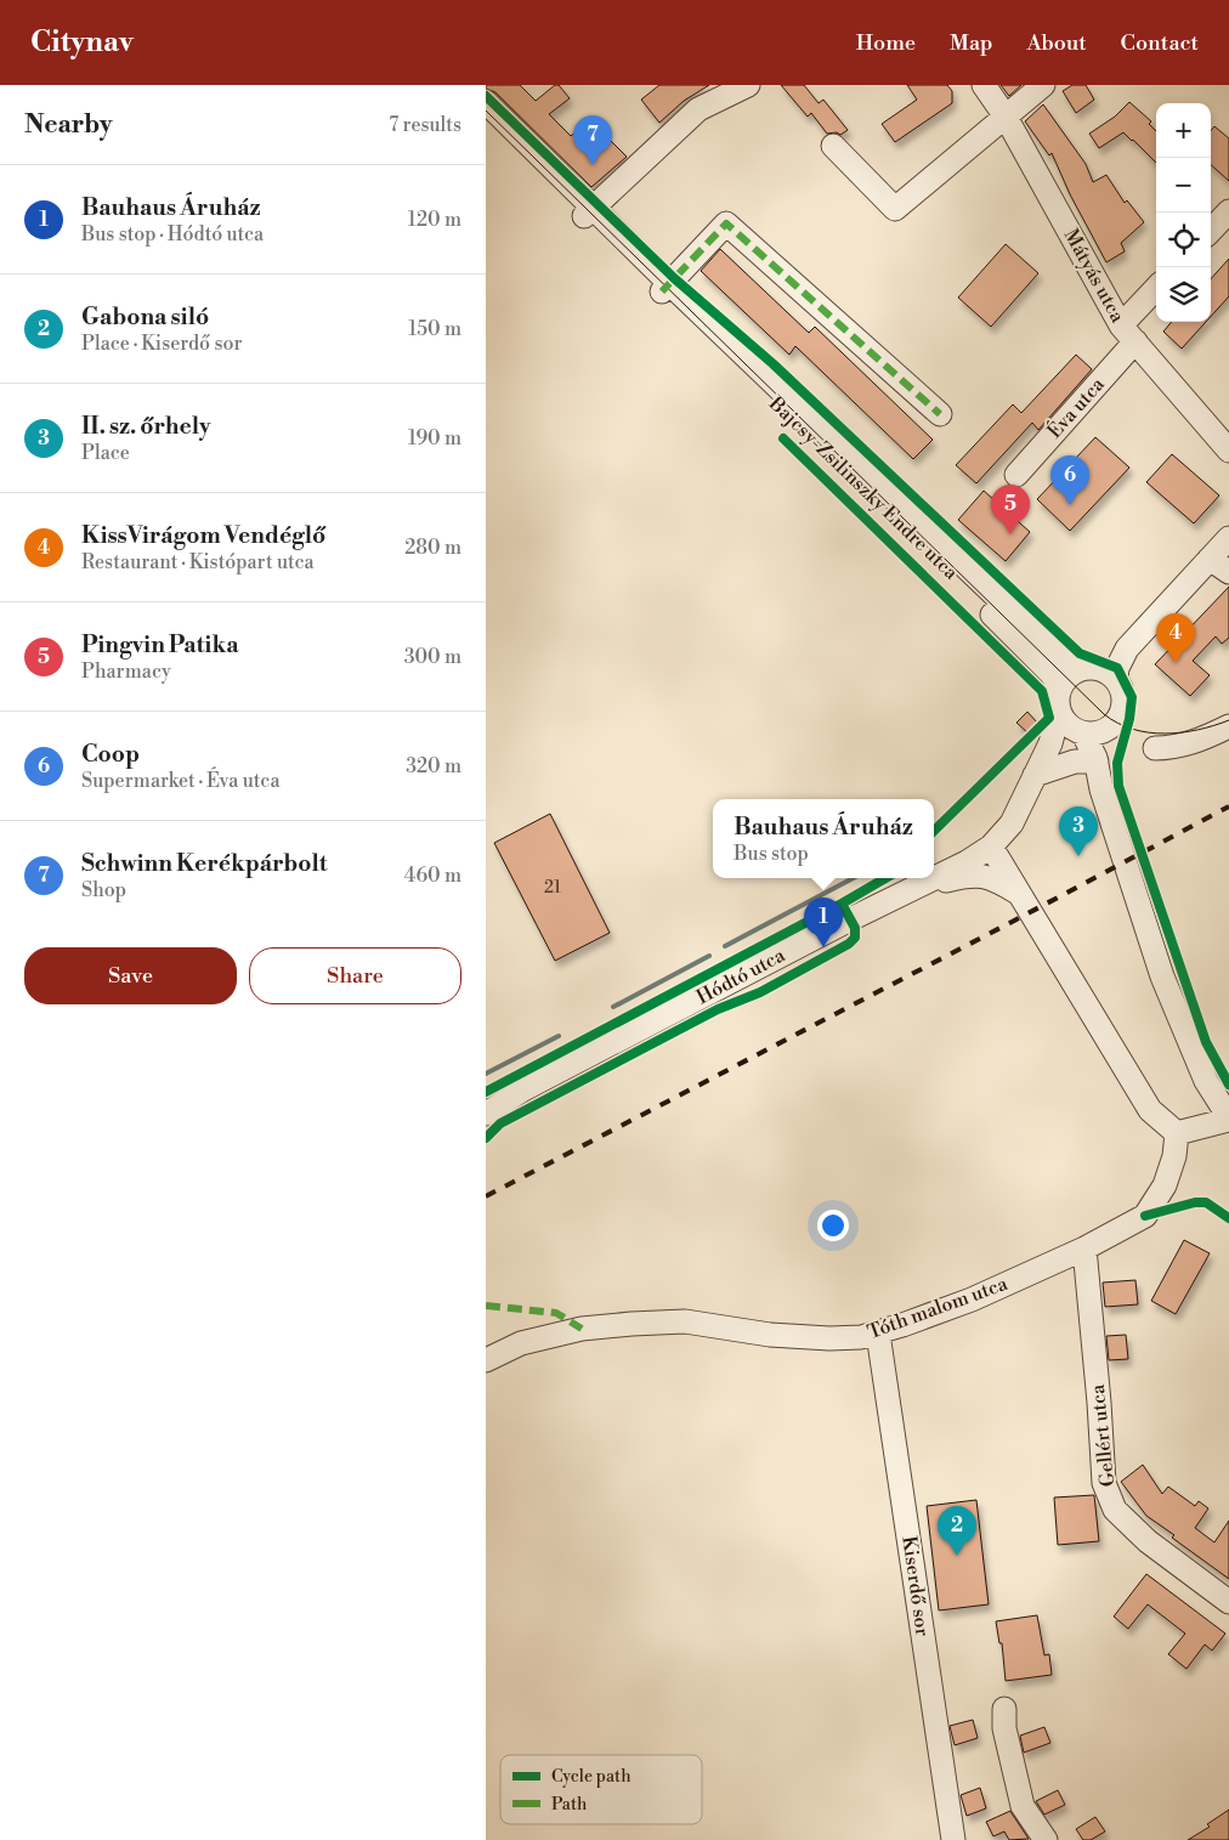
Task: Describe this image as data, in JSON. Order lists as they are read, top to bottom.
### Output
{
  "streets": {
    "street": [
      "Mátyás utca",
      "Éva utca",
      "Bajcsy-Zsilinszky Endre utca",
      "Hódtó utca",
      "Tóth malom utca",
      "Gellért utca",
      "Kiserdő sor"
    ]
  },
  "crossings": [
    ["Mátyás utca", "Éva utca"],
    ["Bajcsy-Zsilinszky Endre utca", "Hódtó utca"],
    ["Tóth malom utca", "Gellért utca"],
    ["Tóth malom utca", "Kiserdő sor"]
  ],
  "house_numbers": ["21"],
  "legend": ["Cycle path", "Path"],
  "page": {
    "header": "Citynav",
    "nav": [
      "Home",
      "Map",
      "About",
      "Contact"
    ],
    "heading": ["Nearby", "7 results"],
    "map_buttons": ["+", "−"],
    "pins": [
      "7",
      "6",
      "5",
      "4",
      "3",
      "1",
      "2"
    ],
    "list": [
      {
        "mark": "1",
        "name": "Bauhaus Áruház",
        "note": "Bus stop · Hódtó utca",
        "value": "120 m"
      },
      {
        "mark": "2",
        "name": "Gabona siló",
        "note": "Place · Kiserdő sor",
        "value": "150 m"
      },
      {
        "mark": "3",
        "name": "II. sz. őrhely",
        "note": "Place",
        "value": "190 m"
      },
      {
        "mark": "4",
        "name": "KissVirágom Vendéglő",
        "note": "Restaurant · Kistópart utca",
        "value": "280 m"
      },
      {
        "mark": "5",
        "name": "Pingvin Patika",
        "note": "Pharmacy",
        "value": "300 m"
      },
      {
        "mark": "6",
        "name": "Coop",
        "note": "Supermarket · Éva utca",
        "value": "320 m"
      },
      {
        "mark": "7",
        "name": "Schwinn Kerékpárbolt",
        "note": "Shop",
        "value": "460 m"
      }
    ],
    "popup": ["Bauhaus Áruház", "Bus stop"],
    "buttons": ["Save", "Share"]
  }
}
